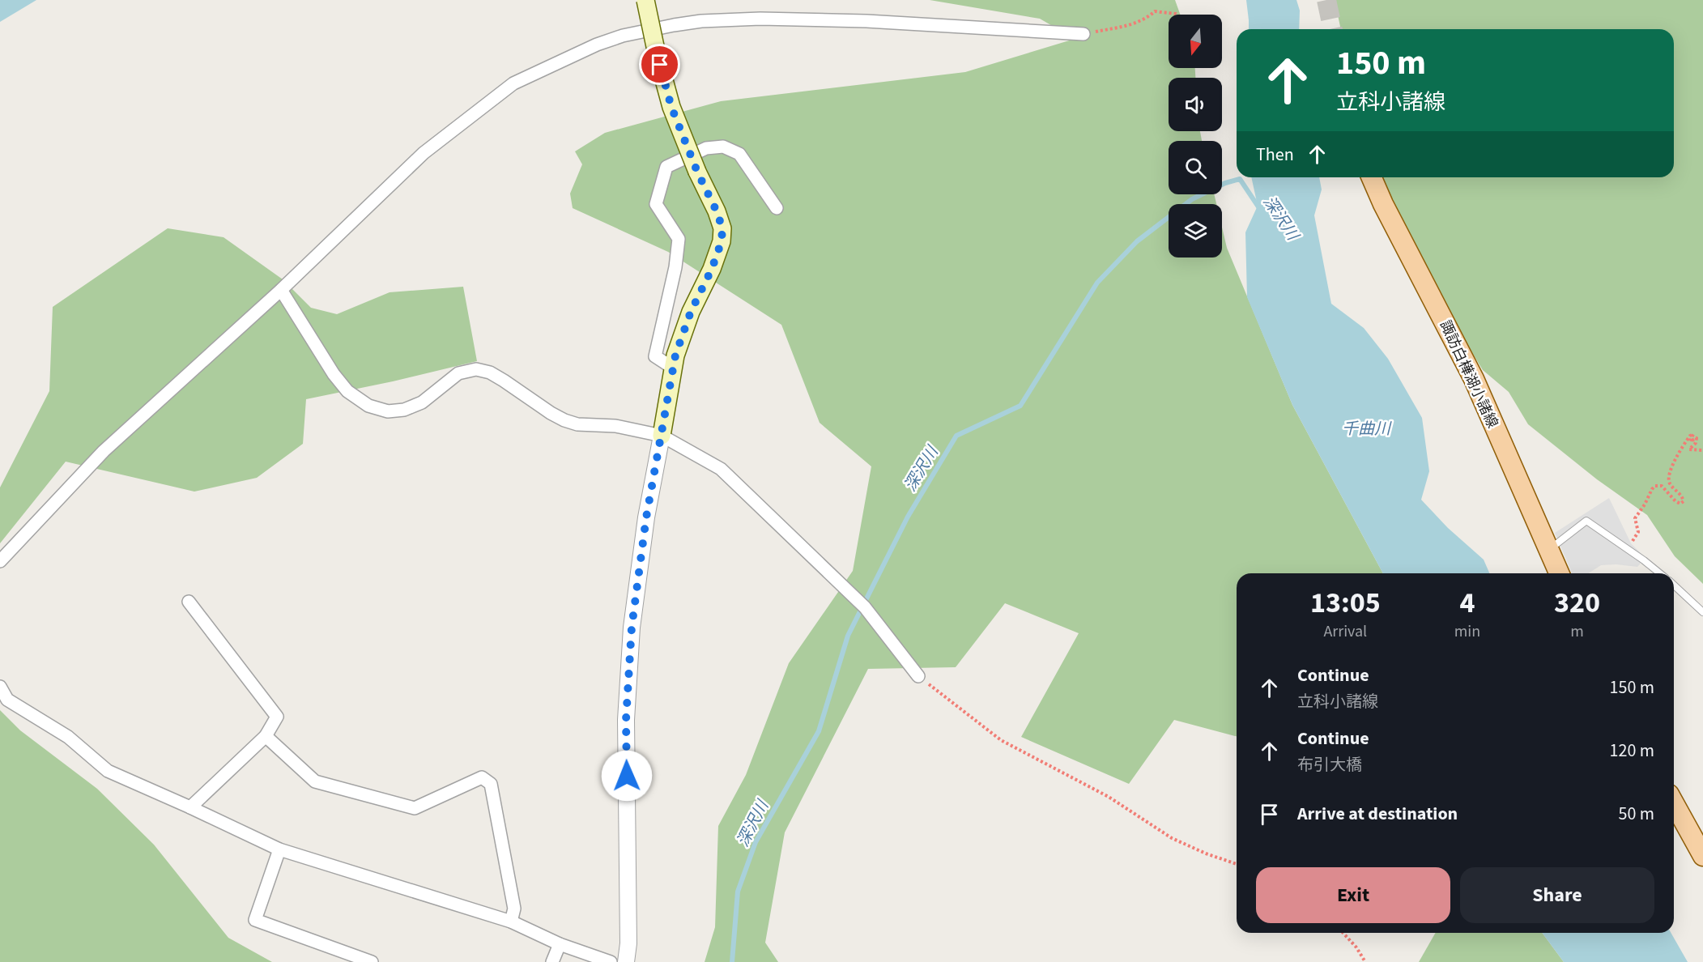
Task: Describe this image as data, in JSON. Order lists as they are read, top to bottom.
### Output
{
  "streets": {
    "main road": ["諏訪白樺湖小諸線"]
  },
  "water": ["深沢川", "千曲川"],
  "north": "bottom",
  "page": {
    "turn": ["150 m", "立科小諸線"],
    "then": "Then",
    "eta": [
      "13:05",
      "Arrival",
      "4",
      "min",
      "320",
      "m"
    ],
    "list": [
      {
        "name": "Continue",
        "note": "立科小諸線",
        "value": "150 m"
      },
      {
        "name": "Continue",
        "note": "布引大橋",
        "value": "120 m"
      },
      {
        "name": "Arrive at destination",
        "value": "50 m"
      }
    ],
    "buttons": ["Exit", "Share"]
  }
}
